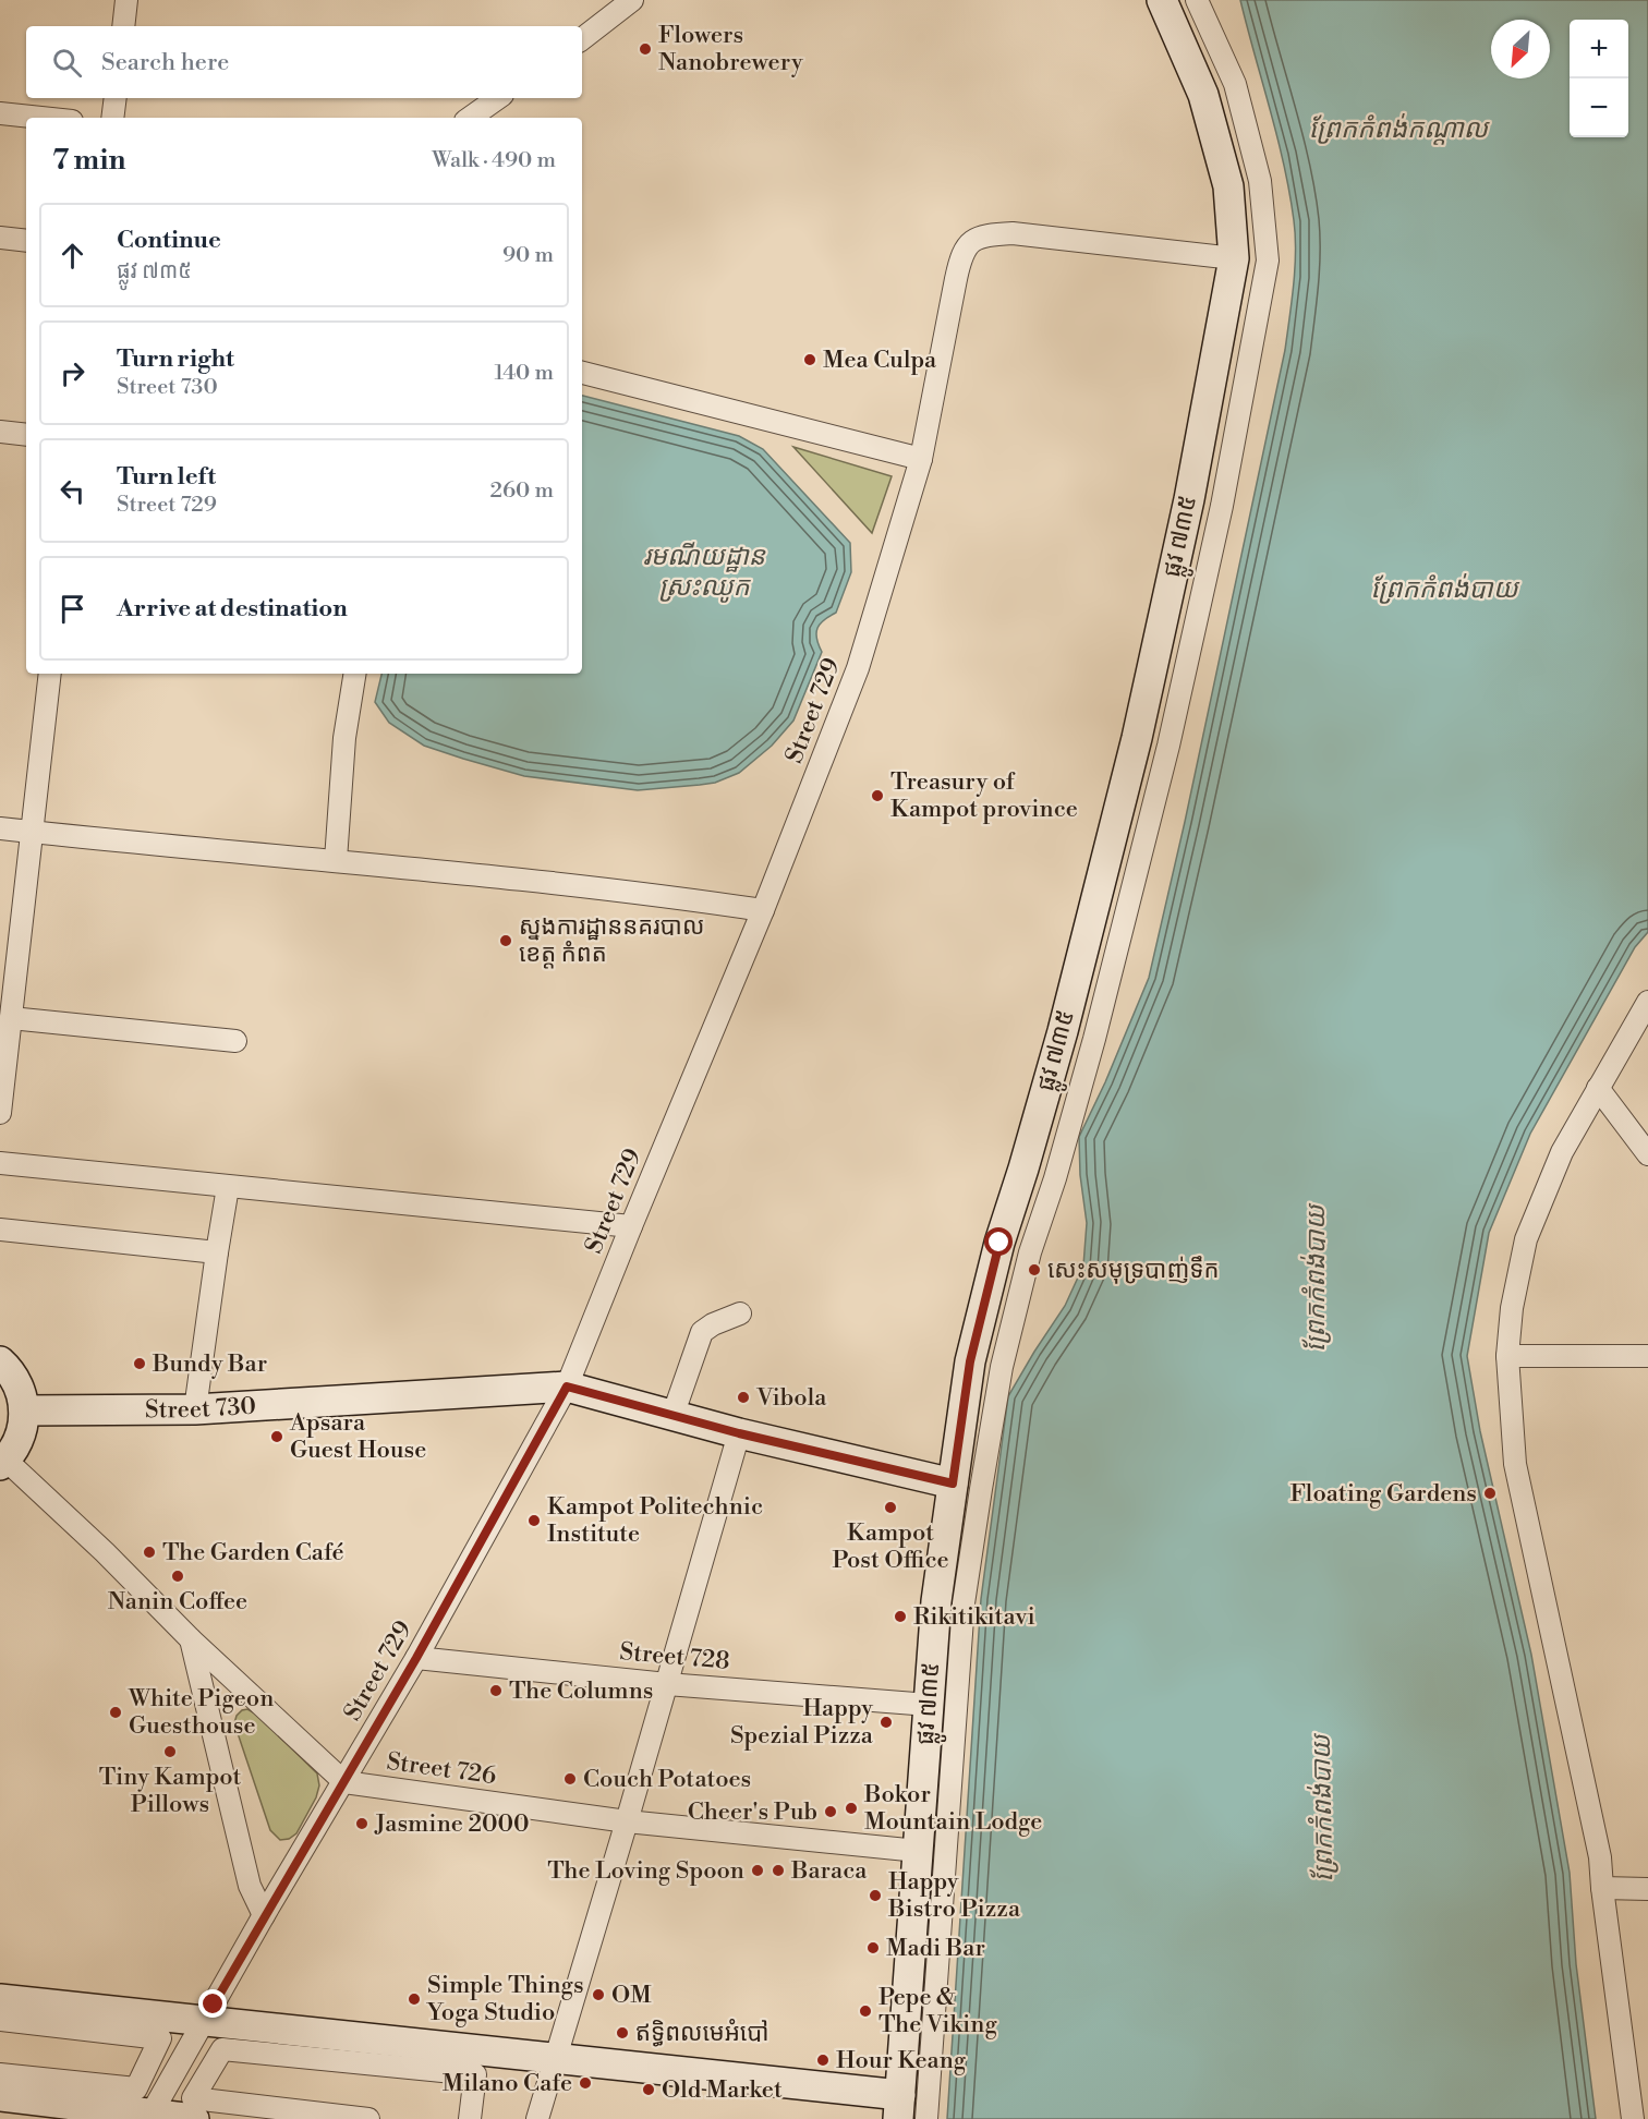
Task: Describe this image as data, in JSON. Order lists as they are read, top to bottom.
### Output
{
  "streets": {
    "street": [
      "ផ្លូវ ៧៣៥",
      "Street 729",
      "Street 730",
      "Street 728",
      "Street 726"
    ]
  },
  "crossings": [
    ["ផ្លូវ ៧៣៥", "Street 729"],
    ["ផ្លូវ ៧៣៥", "Street 730"],
    ["ផ្លូវ ៧៣៥", "Street 728"],
    ["ផ្លូវ ៧៣៥", "Street 726"],
    ["Street 729", "Street 730"],
    ["Street 729", "Street 728"],
    ["Street 729", "Street 726"]
  ],
  "water": ["ព្រែកកំពង់កណ្តាល", "រមណីយដ្ឋាន ស្រះឈូក", "ព្រែកកំពង់បាយ"],
  "places": [
    "Flowers Nanobrewery",
    "Mea Culpa",
    "Treasury of Kampot province",
    "ស្នងការដ្ឋាននគរបាល ខេត្ត កំពត",
    "សេះសមុទ្របាញ់ទឹក",
    "Bundy Bar",
    "Vibola",
    "Apsara Guest House",
    "Floating Gardens",
    "Kampot Post Office",
    "Kampot Politechnic Institute",
    "The Garden Café",
    "Nanin Coffee",
    "Rikitikitavi",
    "The Columns",
    "White Pigeon Guesthouse",
    "Happy Spezial Pizza",
    "Tiny Kampot Pillows",
    "Couch Potatoes",
    "Bokor Mountain Lodge",
    "Cheer's Pub",
    "Jasmine 2000",
    "The Loving Spoon",
    "Baraca",
    "Happy Bistro Pizza",
    "Madi Bar",
    "OM",
    "Simple Things Yoga Studio",
    "Pepe & The Viking",
    "ឥទ្ធិពលមេអំបៅ",
    "Hour Keang",
    "Milano Cafe",
    "Old Market"
  ],
  "north": "bottom left",
  "page": {
    "map_buttons": ["+", "−"],
    "search": "Search here",
    "heading": ["7 min", "Walk · 490 m"],
    "list": [
      ["Continue", "ផ្លូវ ៧៣៥", "90 m"],
      ["Turn right", "Street 730", "140 m"],
      ["Turn left", "Street 729", "260 m"],
      "Arrive at destination"
    ]
  }
}
